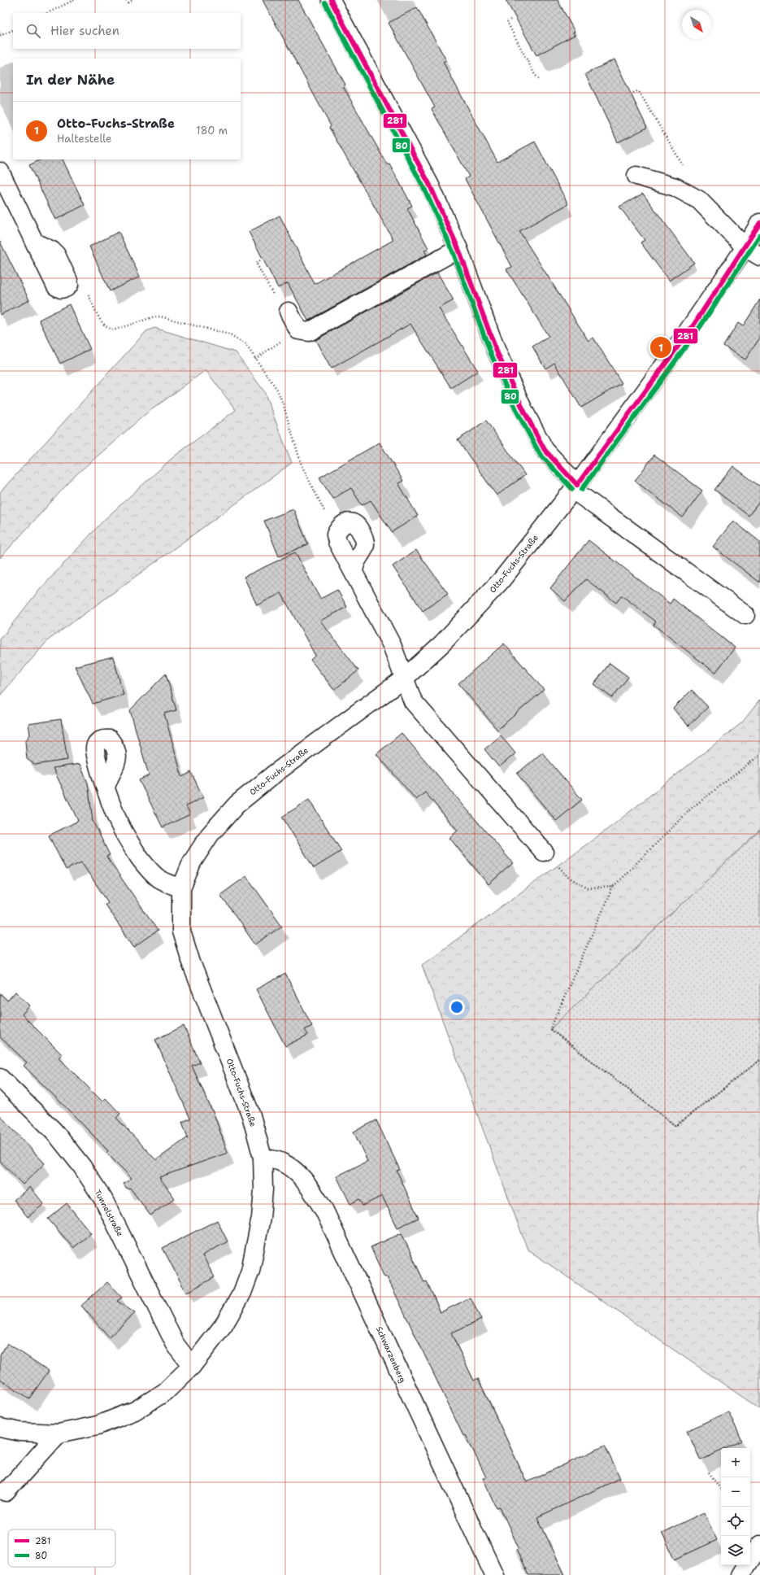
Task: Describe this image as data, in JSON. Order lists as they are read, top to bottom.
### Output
{
  "streets": {
    "street": ["Otto-Fuchs-Straße", "Tunnelstraße", "Schwarzenberg"]
  },
  "crossings": [
    ["Otto-Fuchs-Straße", "Tunnelstraße"],
    ["Otto-Fuchs-Straße", "Schwarzenberg"]
  ],
  "lines": ["transit line 281", "transit line 80"],
  "legend": ["281", "80"],
  "north": "bottom right",
  "page": {
    "search": "Hier suchen",
    "heading": "In der Nähe",
    "list": [
      {
        "mark": "1",
        "name": "Otto-Fuchs-Straße",
        "note": "Haltestelle",
        "value": "180 m"
      }
    ],
    "pins": "1",
    "map_buttons": ["+", "−"]
  }
}
